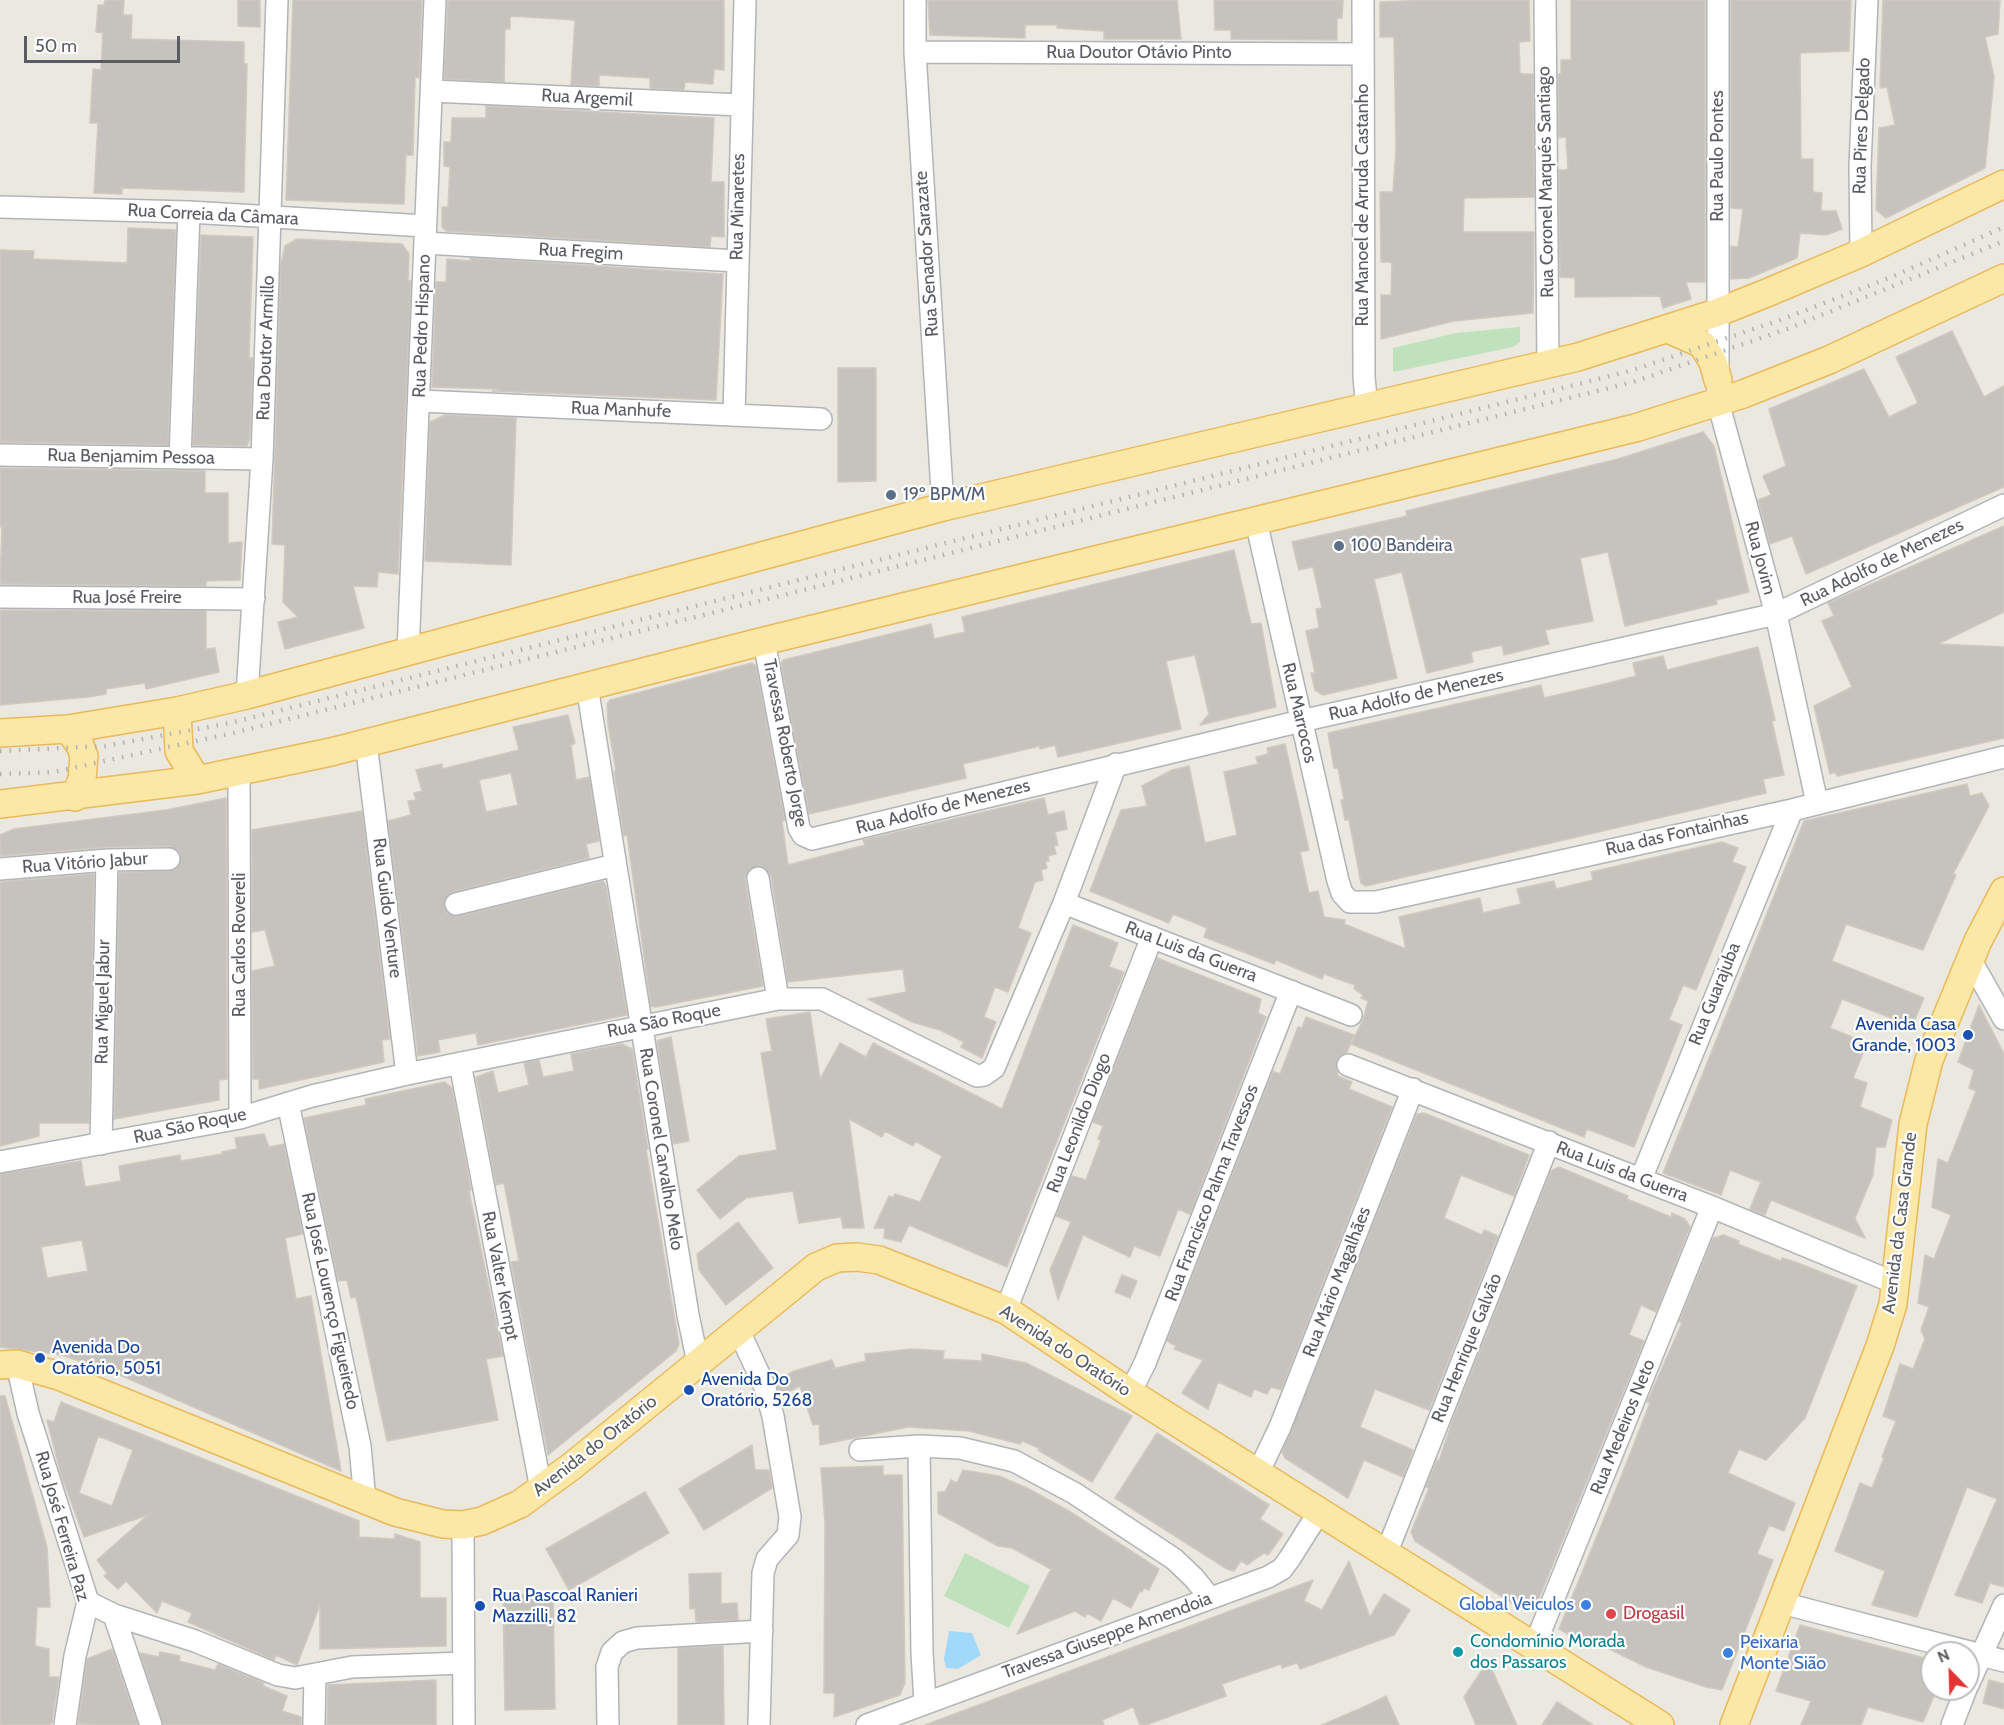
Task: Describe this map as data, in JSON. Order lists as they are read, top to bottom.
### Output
{
  "streets": {
    "main road": ["Avenida da Casa Grande", "Avenida do Oratório"],
    "street": [
      "Rua Doutor Otávio Pinto",
      "Rua Argemil",
      "Rua Pires Delgado",
      "Rua Paulo Pontes",
      "Rua Coronel Marqués Santiago",
      "Rua Manoel de Arruda Castanho",
      "Rua Minaretes",
      "Rua Correia da Câmara",
      "Rua Fregim",
      "Rua Senador Sarazate",
      "Rua Pedro Hispano",
      "Rua Doutor Armillo",
      "Rua Manhufe",
      "Rua Benjamim Pessoa",
      "Rua Jovim",
      "Rua Adolfo de Menezes",
      "Rua José Freire",
      "Rua Marrocos",
      "Travessa Roberto Jorge",
      "Rua das Fontainhas",
      "Rua Vitório Jabur",
      "Rua Guido Venture",
      "Rua Carlos Rovereli",
      "Rua Luis da Guerra",
      "Rua Guarajuba",
      "Rua Miguel Jabur",
      "Rua São Roque",
      "Rua Leonildo Diogo",
      "Rua Coronel Carvalho Melo",
      "Rua Francisco Palma Travessos",
      "Rua Valter Kempt",
      "Rua Mário Magalhães",
      "Rua José Lourenço Figueiredo",
      "Rua Henrique Galvão",
      "Rua Medeiros Neto",
      "Rua José Ferreira Paz",
      "Travessa Giuseppe Amendoia"
    ]
  },
  "crossings": [
    ["Rua Doutor Otávio Pinto", "Rua Manoel de Arruda Castanho"],
    ["Rua Doutor Otávio Pinto", "Rua Senador Sarazate"],
    ["Rua Argemil", "Rua Minaretes"],
    ["Rua Argemil", "Rua Pedro Hispano"],
    ["Rua Paulo Pontes", "Rua Jovim"],
    ["Rua Minaretes", "Rua Fregim"],
    ["Rua Minaretes", "Rua Manhufe"],
    ["Rua Correia da Câmara", "Rua Fregim"],
    ["Rua Correia da Câmara", "Rua Pedro Hispano"],
    ["Rua Correia da Câmara", "Rua Doutor Armillo"],
    ["Rua Fregim", "Rua Pedro Hispano"],
    ["Rua Pedro Hispano", "Rua Manhufe"],
    ["Rua Doutor Armillo", "Rua Benjamim Pessoa"],
    ["Rua Doutor Armillo", "Rua José Freire"],
    ["Rua Jovim", "Rua Adolfo de Menezes"],
    ["Rua Jovim", "Rua das Fontainhas"],
    ["Rua Adolfo de Menezes", "Rua Marrocos"],
    ["Rua Adolfo de Menezes", "Travessa Roberto Jorge"],
    ["Rua Adolfo de Menezes", "Rua São Roque"],
    ["Rua Marrocos", "Rua das Fontainhas"],
    ["Rua das Fontainhas", "Rua Guarajuba"],
    ["Rua Vitório Jabur", "Rua Miguel Jabur"],
    ["Rua Guido Venture", "Rua São Roque"],
    ["Rua Carlos Rovereli", "Rua São Roque"],
    ["Rua Luis da Guerra", "Rua Guarajuba"],
    ["Rua Luis da Guerra", "Rua São Roque"],
    ["Rua Luis da Guerra", "Rua Leonildo Diogo"],
    ["Rua Luis da Guerra", "Rua Francisco Palma Travessos"],
    ["Rua Luis da Guerra", "Avenida da Casa Grande"],
    ["Rua Luis da Guerra", "Rua Mário Magalhães"],
    ["Rua Luis da Guerra", "Rua Henrique Galvão"],
    ["Rua Luis da Guerra", "Rua Medeiros Neto"],
    ["Rua Miguel Jabur", "Rua São Roque"],
    ["Rua São Roque", "Rua Coronel Carvalho Melo"],
    ["Rua São Roque", "Rua Valter Kempt"],
    ["Rua São Roque", "Rua José Lourenço Figueiredo"],
    ["Rua Leonildo Diogo", "Avenida do Oratório"],
    ["Rua Coronel Carvalho Melo", "Avenida do Oratório"],
    ["Rua Francisco Palma Travessos", "Avenida do Oratório"],
    ["Rua Valter Kempt", "Avenida do Oratório"],
    ["Rua Mário Magalhães", "Avenida do Oratório"],
    ["Rua José Lourenço Figueiredo", "Avenida do Oratório"],
    ["Rua Henrique Galvão", "Avenida do Oratório"],
    ["Avenida do Oratório", "Rua Medeiros Neto"],
    ["Avenida do Oratório", "Rua José Ferreira Paz"],
    ["Avenida do Oratório", "Travessa Giuseppe Amendoia"]
  ],
  "places": [
    "19º BPM/M",
    "100 Bandeira",
    "Avenida Casa Grande, 1003",
    "Avenida Do Oratório, 5051",
    "Avenida Do Oratório, 5268",
    "Global Veiculos",
    "Rua Pascoal Ranieri Mazzilli, 82",
    "Drogasil",
    "Condomínio Morada dos Passaros",
    "Peixaria Monte Sião"
  ],
  "scale_bar": "50 m",
  "north": "top left"
}
